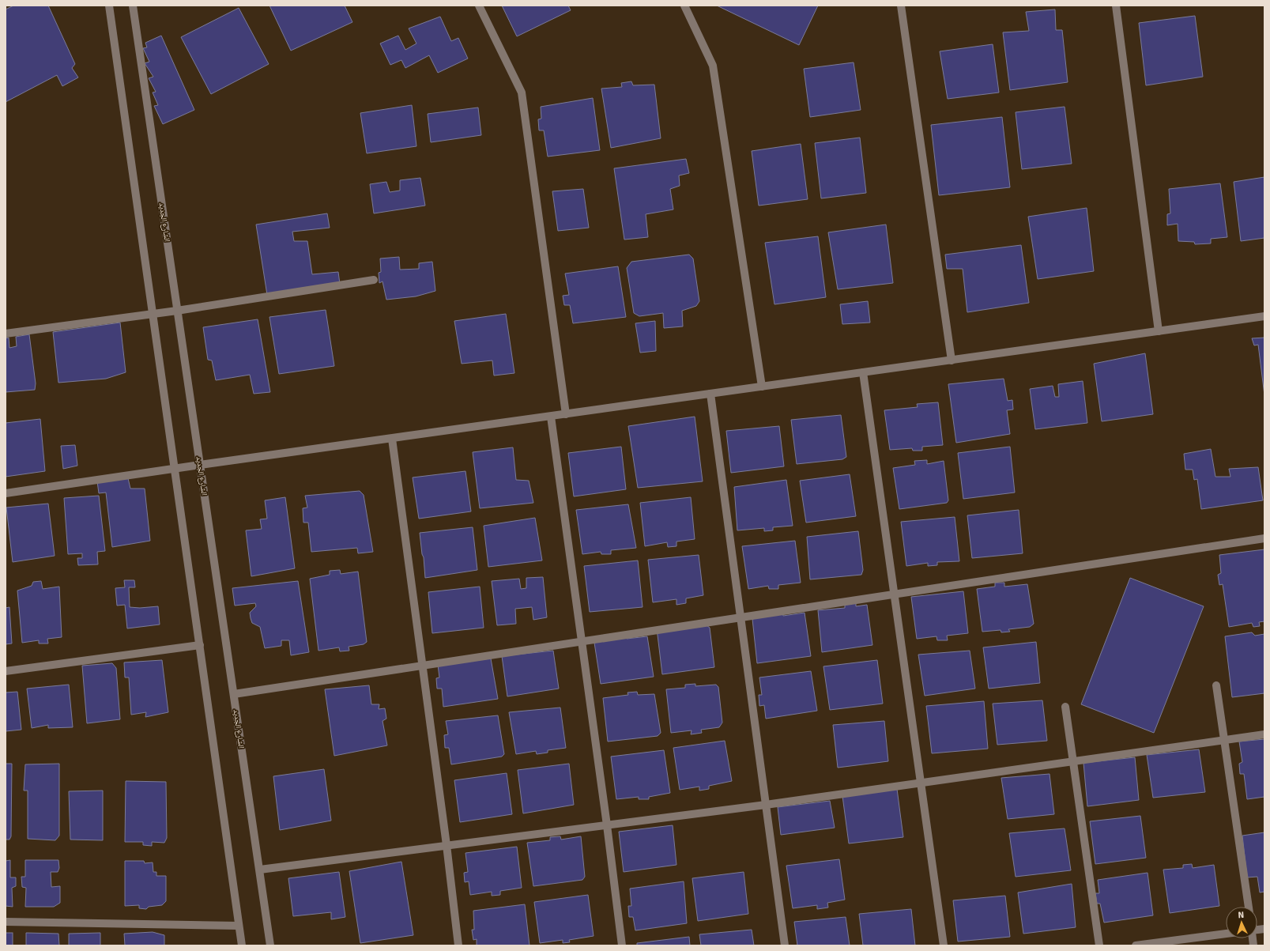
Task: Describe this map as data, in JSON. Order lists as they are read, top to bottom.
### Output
{
  "streets": {
    "street": ["الشارع الجديد"]
  },
  "north": "top"
}
